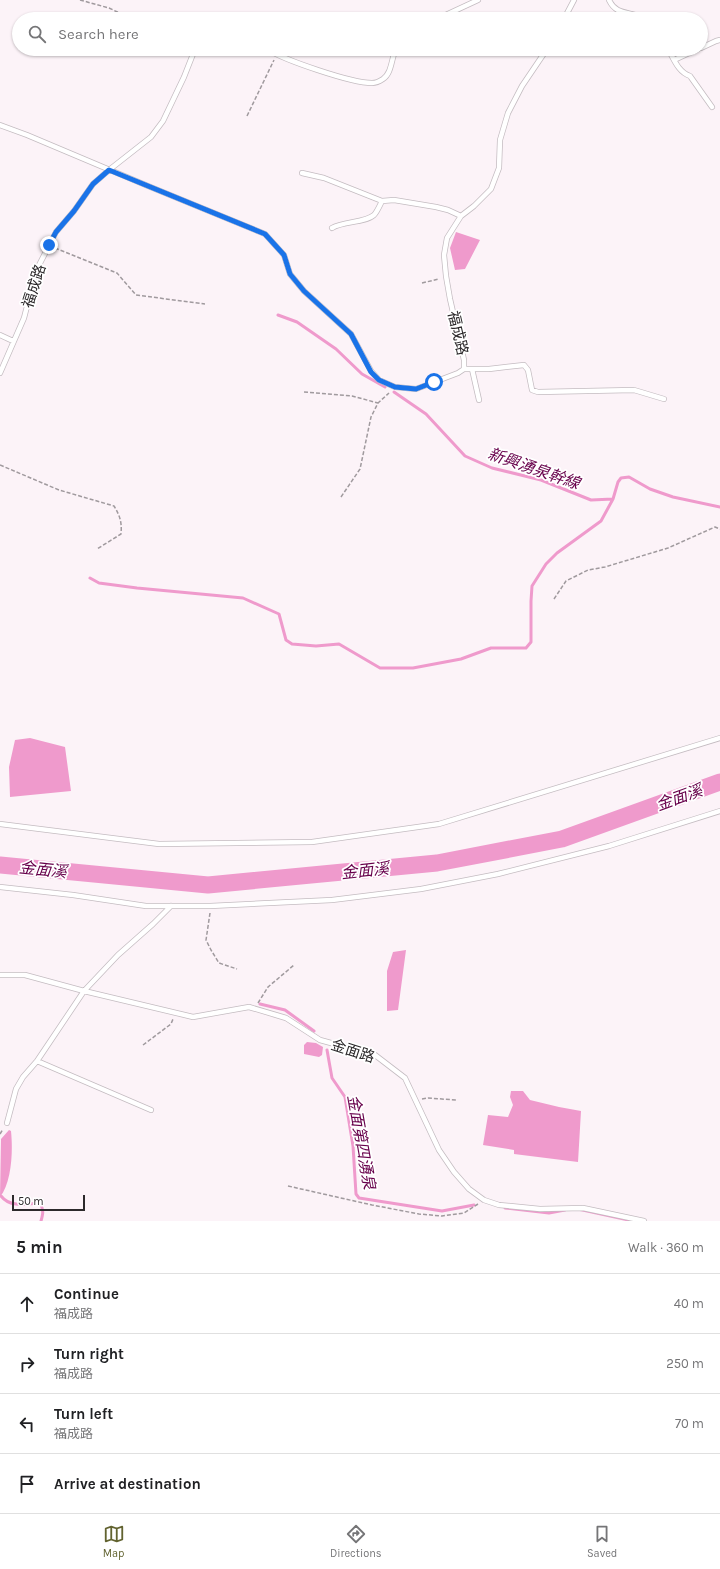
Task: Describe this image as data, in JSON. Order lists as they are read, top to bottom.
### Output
{
  "streets": {
    "lane": ["福成路", "金面路"]
  },
  "water": ["新興湧泉幹線", "金面溪", "金面第四湧泉"],
  "scale_bar": "50 m",
  "page": {
    "search": "Search here",
    "scale": "50 m",
    "heading": ["5 min", "Walk · 360 m"],
    "list": [
      ["Continue", "福成路", "40 m"],
      ["Turn right", "福成路", "250 m"],
      ["Turn left", "福成路", "70 m"],
      "Arrive at destination"
    ],
    "nav": ["Map", "Directions", "Saved"]
  }
}
